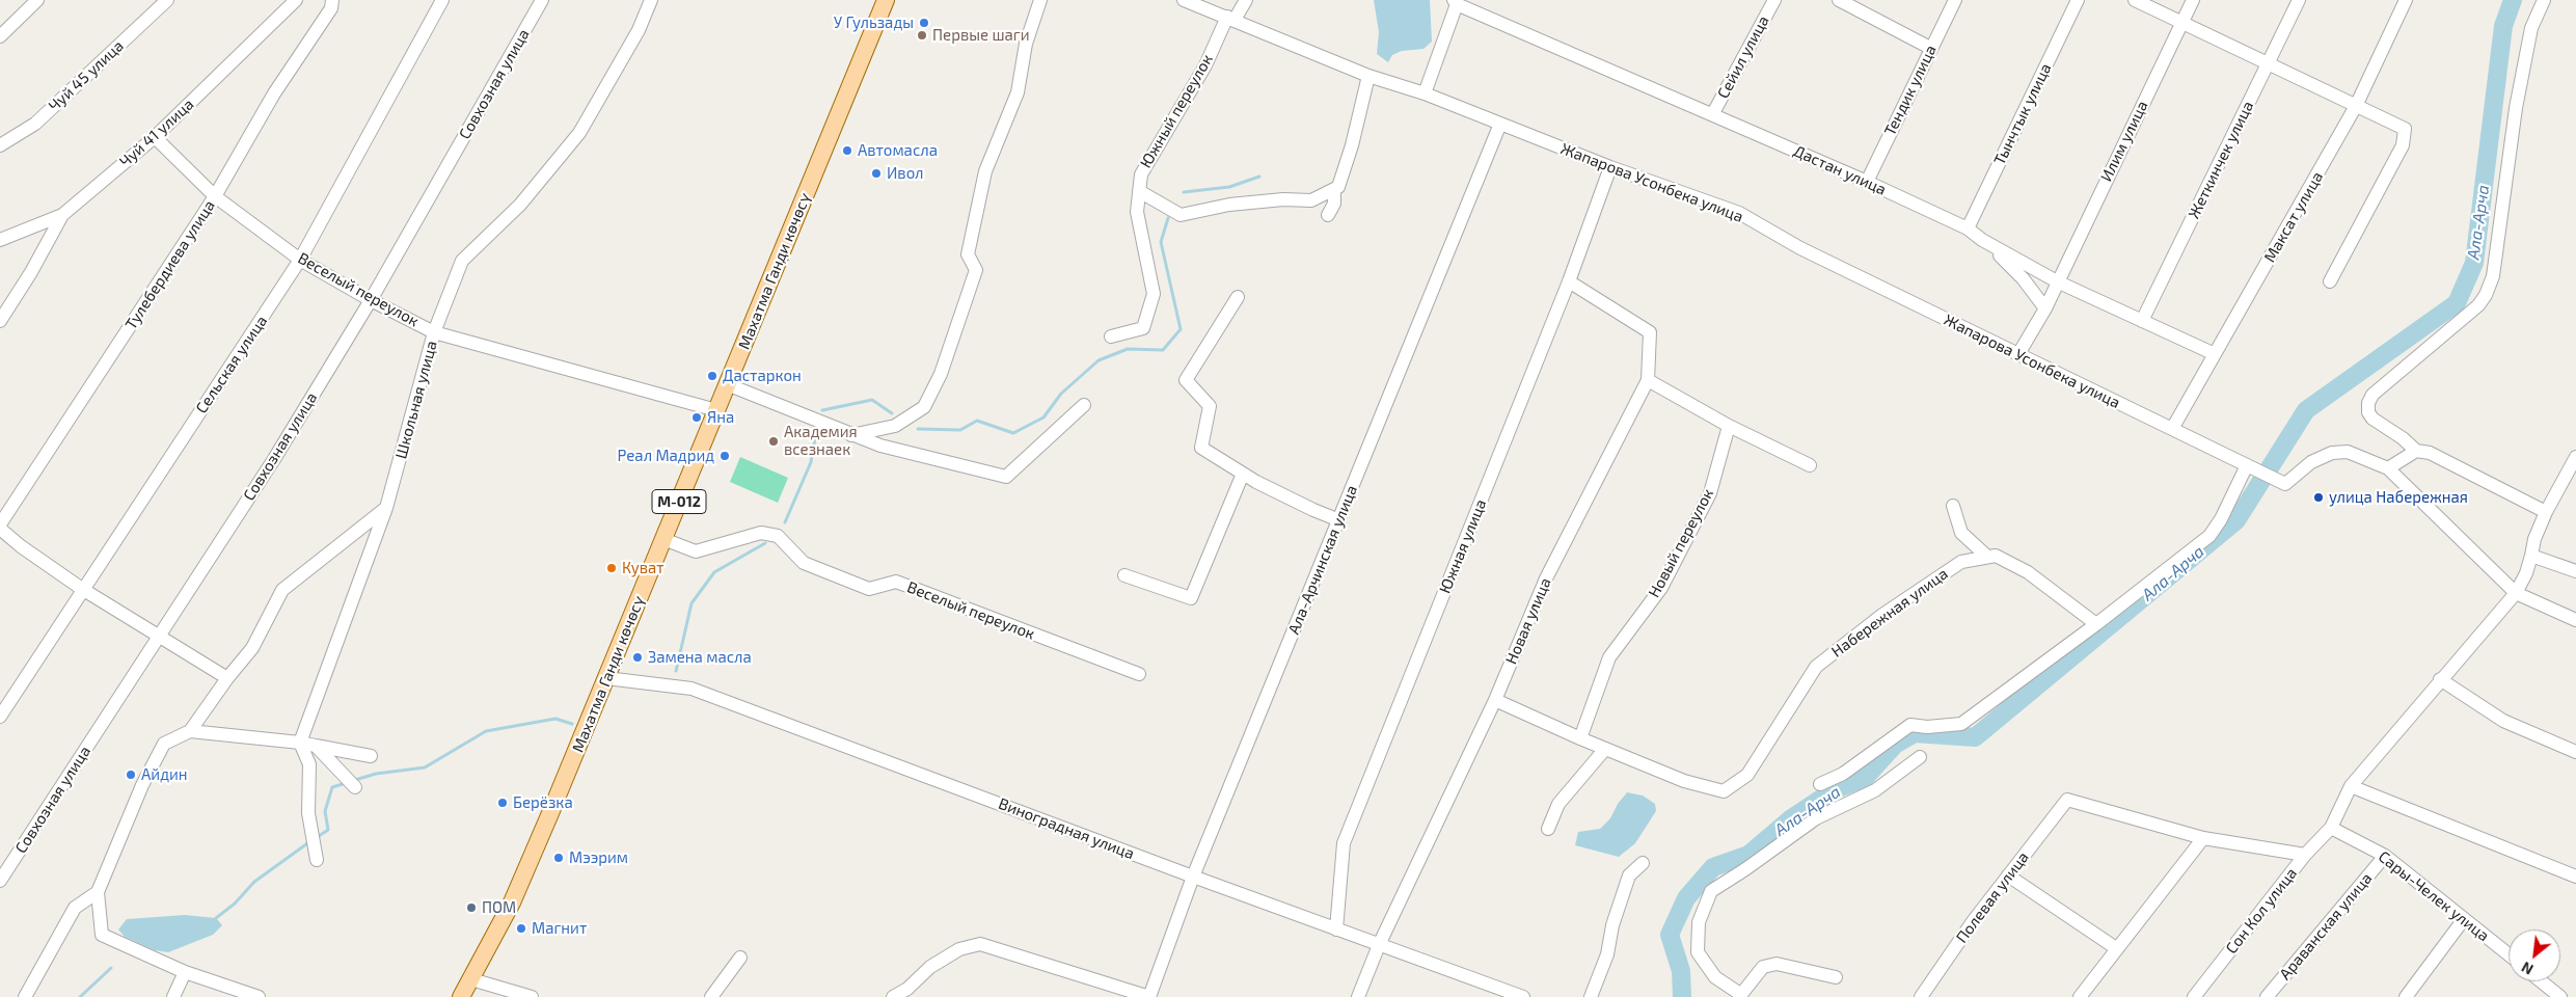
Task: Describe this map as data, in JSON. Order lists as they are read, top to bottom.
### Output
{
  "streets": {
    "main road": ["Махатма Ганди көчөсү", "М-012"],
    "street": [
      "Сейил улица",
      "Чуй 45 улица",
      "Совхозная улица",
      "Тендик улица",
      "Южный переулок",
      "Тынчтык улица",
      "Чуй 41 улица",
      "Илим улица",
      "Жеткинчек улица",
      "Дастан улица",
      "Жапарова Усонбека улица",
      "Максат улица",
      "Тулебердиева улица",
      "Веселый переулок",
      "Сельская улица",
      "Школьная улица",
      "Новый переулок",
      "Южная улица",
      "Ала-Арчинская улица",
      "Набережная улица",
      "Новая улица",
      "Виноградная улица",
      "Сары-Челек улица",
      "Полевая улица",
      "Сон Кол улица",
      "Араванская улица"
    ]
  },
  "crossings": [
    ["Сейил улица", "Дастан улица"],
    ["Совхозная улица", "Веселый переулок"],
    ["Тендик улица", "Дастан улица"],
    ["Южный переулок", "Жапарова Усонбека улица"],
    ["Тынчтык улица", "Дастан улица"],
    ["Чуй 41 улица", "Веселый переулок"],
    ["Илим улица", "Дастан улица"],
    ["Илим улица", "Жапарова Усонбека улица"],
    ["Жеткинчек улица", "Дастан улица"],
    ["Дастан улица", "Максат улица"],
    ["Жапарова Усонбека улица", "Максат улица"],
    ["Жапарова Усонбека улица", "Южная улица"],
    ["Жапарова Усонбека улица", "Ала-Арчинская улица"],
    ["Тулебердиева улица", "Веселый переулок"],
    ["Махатма Ганди көчөсү", "Веселый переулок"],
    ["Махатма Ганди көчөсү", "Виноградная улица"],
    ["Веселый переулок", "Сельская улица"],
    ["Веселый переулок", "Школьная улица"],
    ["Новый переулок", "Набережная улица"],
    ["Южная улица", "Новая улица"],
    ["Южная улица", "Виноградная улица"],
    ["Ала-Арчинская улица", "Виноградная улица"],
    ["Набережная улица", "Новая улица"],
    ["Новая улица", "Виноградная улица"],
    ["Сары-Челек улица", "Сон Кол улица"],
    ["Сары-Челек улица", "Араванская улица"]
  ],
  "water": ["Ала-Арча"],
  "places": [
    "У Гульзады",
    "Первые шаги",
    "Автомасла",
    "Ивол",
    "Дастаркон",
    "Яна",
    "Академия всезнаек",
    "Реал Мадрид",
    "улица Набережная",
    "Куват",
    "Замена масла",
    "Айдин",
    "Берёзка",
    "Мээрим",
    "ПОМ",
    "Магнит"
  ],
  "north": "bottom left"
}
